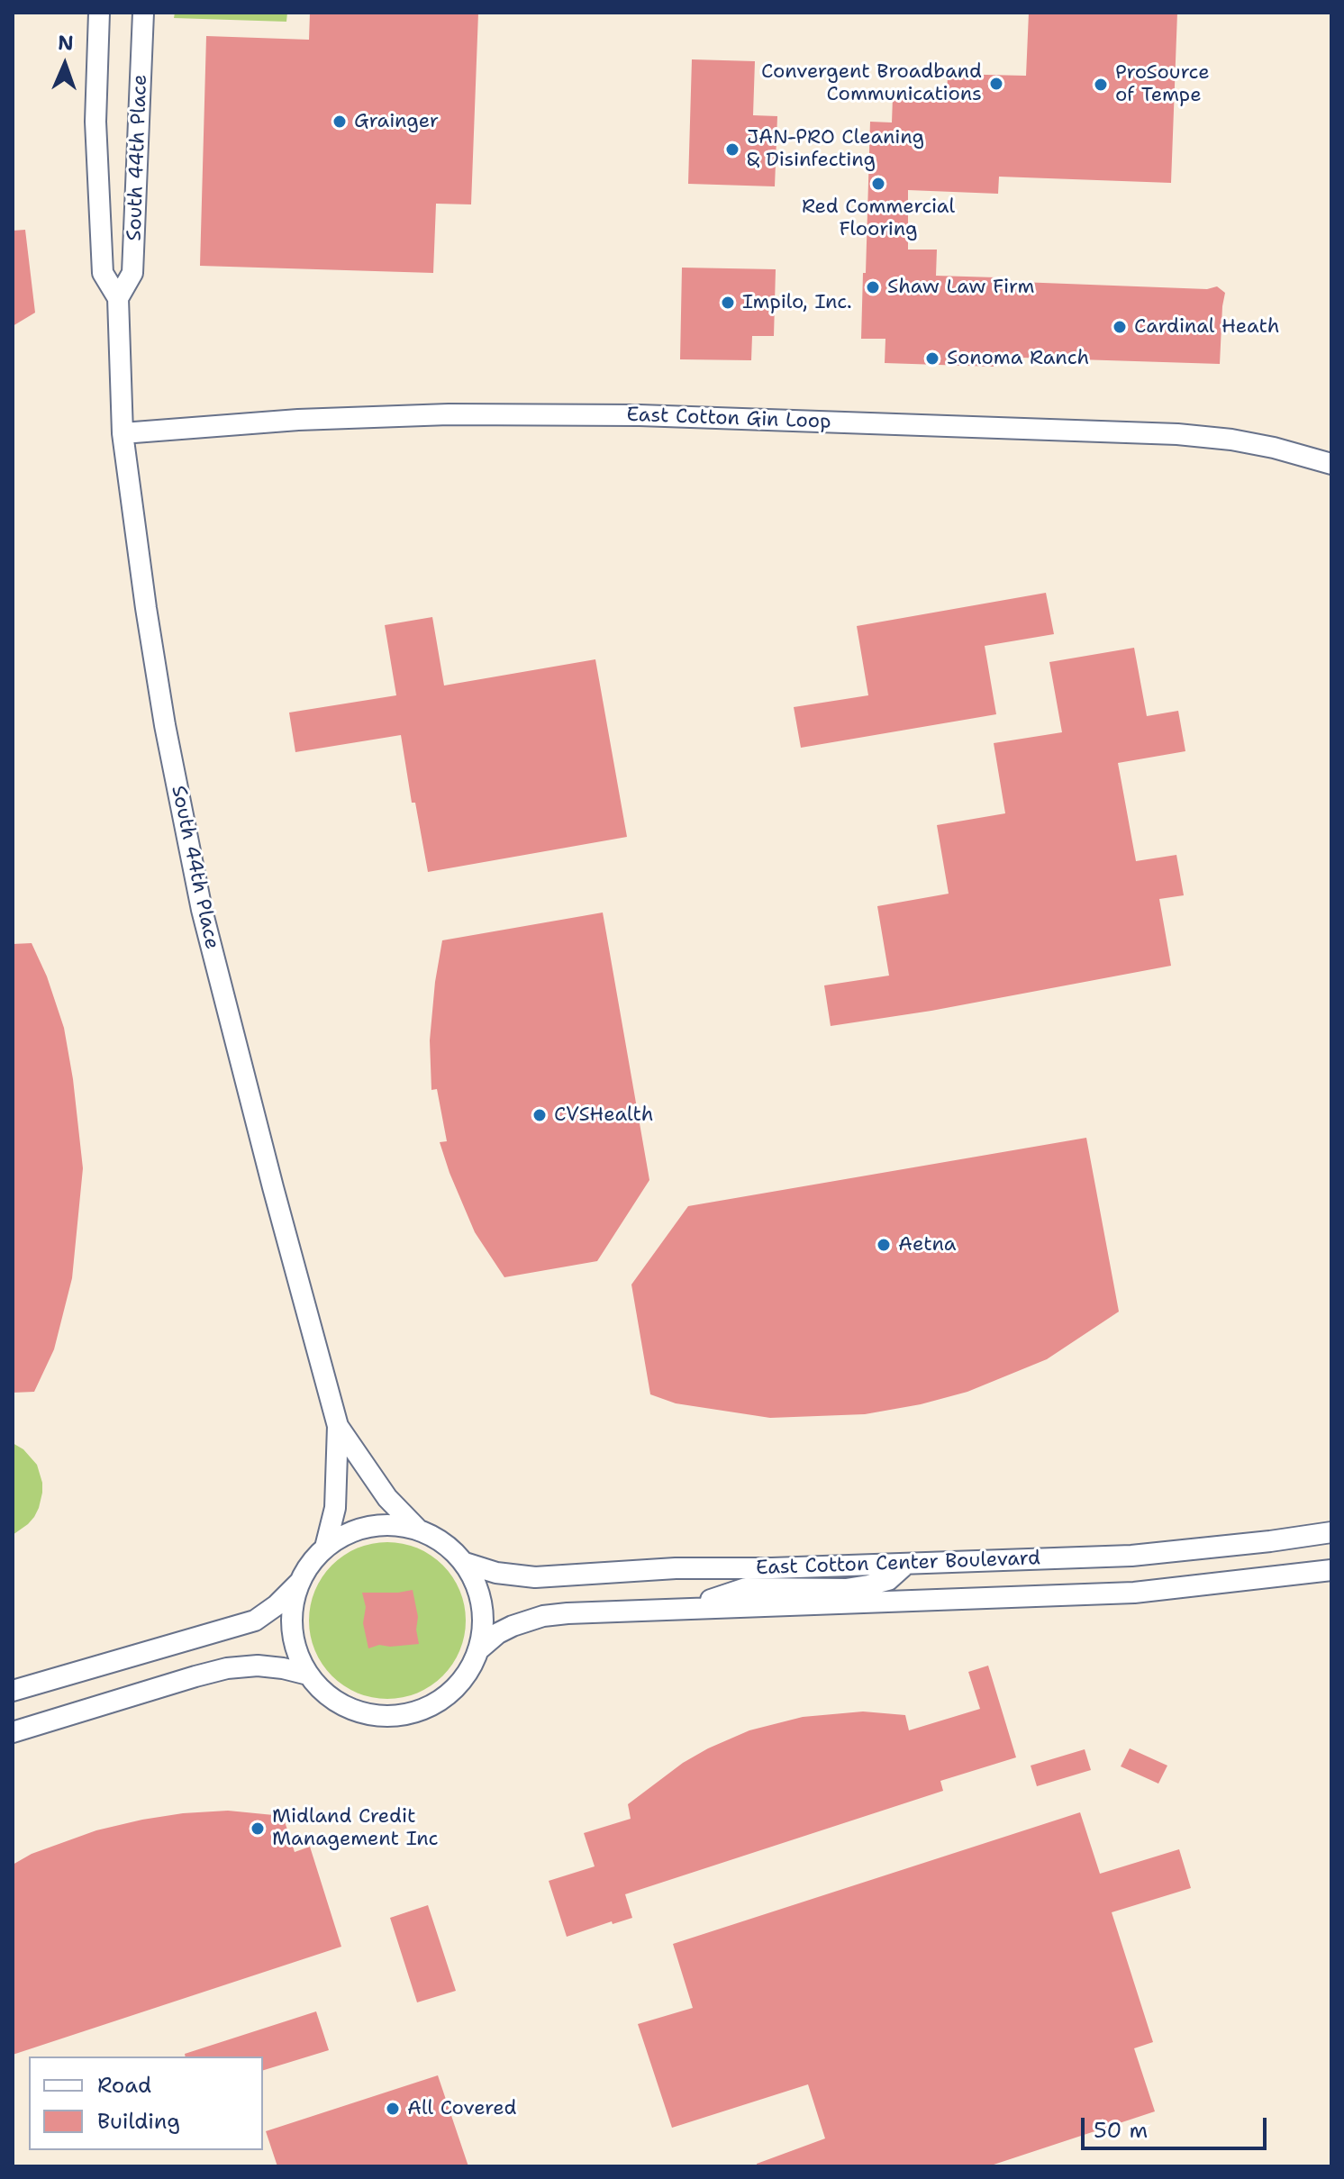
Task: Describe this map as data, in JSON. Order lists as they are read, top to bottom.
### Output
{
  "streets": {
    "street": ["South 44th Place", "East Cotton Gin Loop", "East Cotton Center Boulevard"]
  },
  "crossings": [
    ["South 44th Place", "East Cotton Gin Loop"],
    ["South 44th Place", "East Cotton Center Boulevard"]
  ],
  "places": [
    "Convergent Broadband Communications",
    "ProSource of Tempe",
    "Grainger",
    "JAN-PRO Cleaning & Disinfecting",
    "Red Commercial Flooring",
    "Shaw Law Firm",
    "Impilo, Inc.",
    "Cardinal Heath",
    "Sonoma Ranch",
    "CVSHealth",
    "Aetna",
    "Midland Credit Management Inc",
    "All Covered"
  ],
  "legend": ["Road", "Building"],
  "scale_bar": "50 m",
  "north": "top"
}
